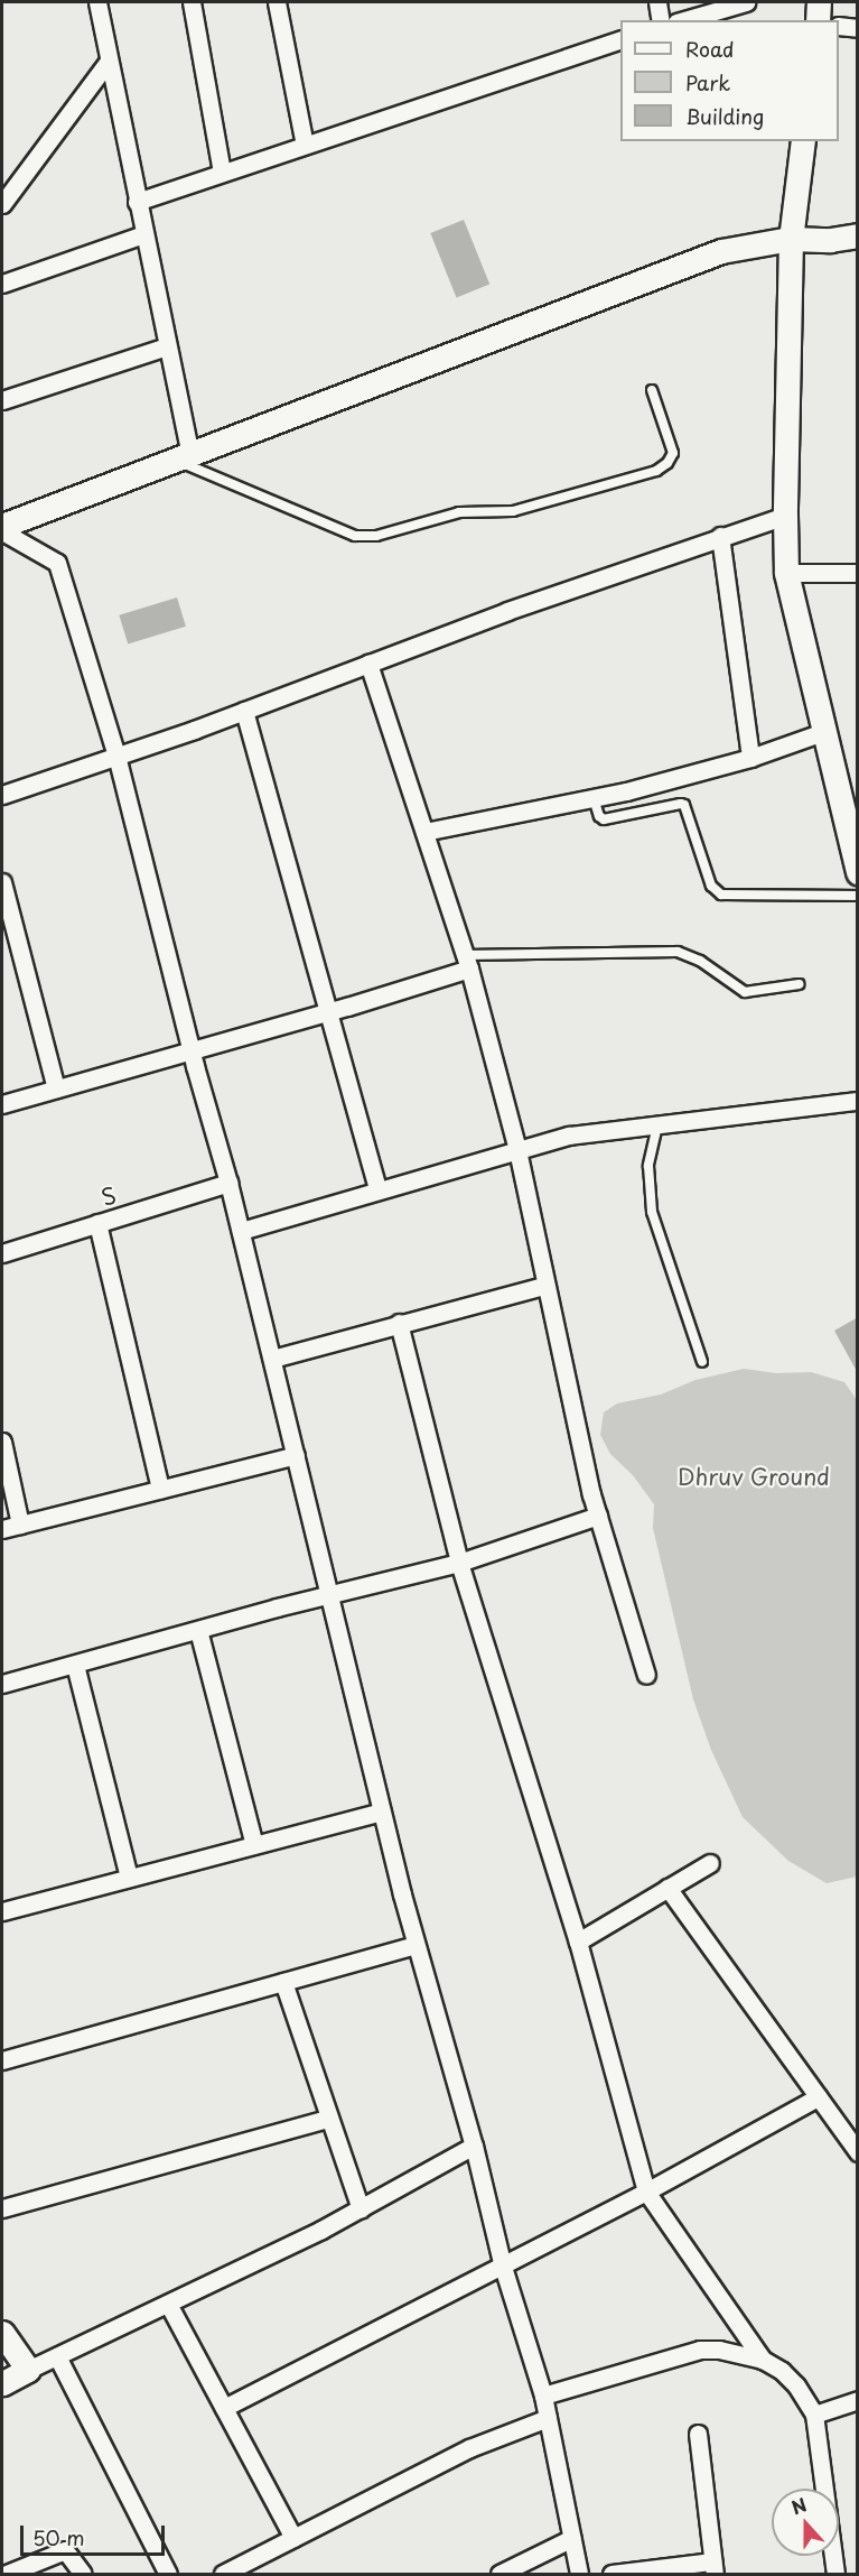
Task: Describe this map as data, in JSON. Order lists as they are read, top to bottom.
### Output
{
  "streets": {
    "street": ["S"]
  },
  "parks": ["Dhruv Ground"],
  "legend": ["Road", "Park", "Building"],
  "scale_bar": "50 m",
  "north": "top"
}
